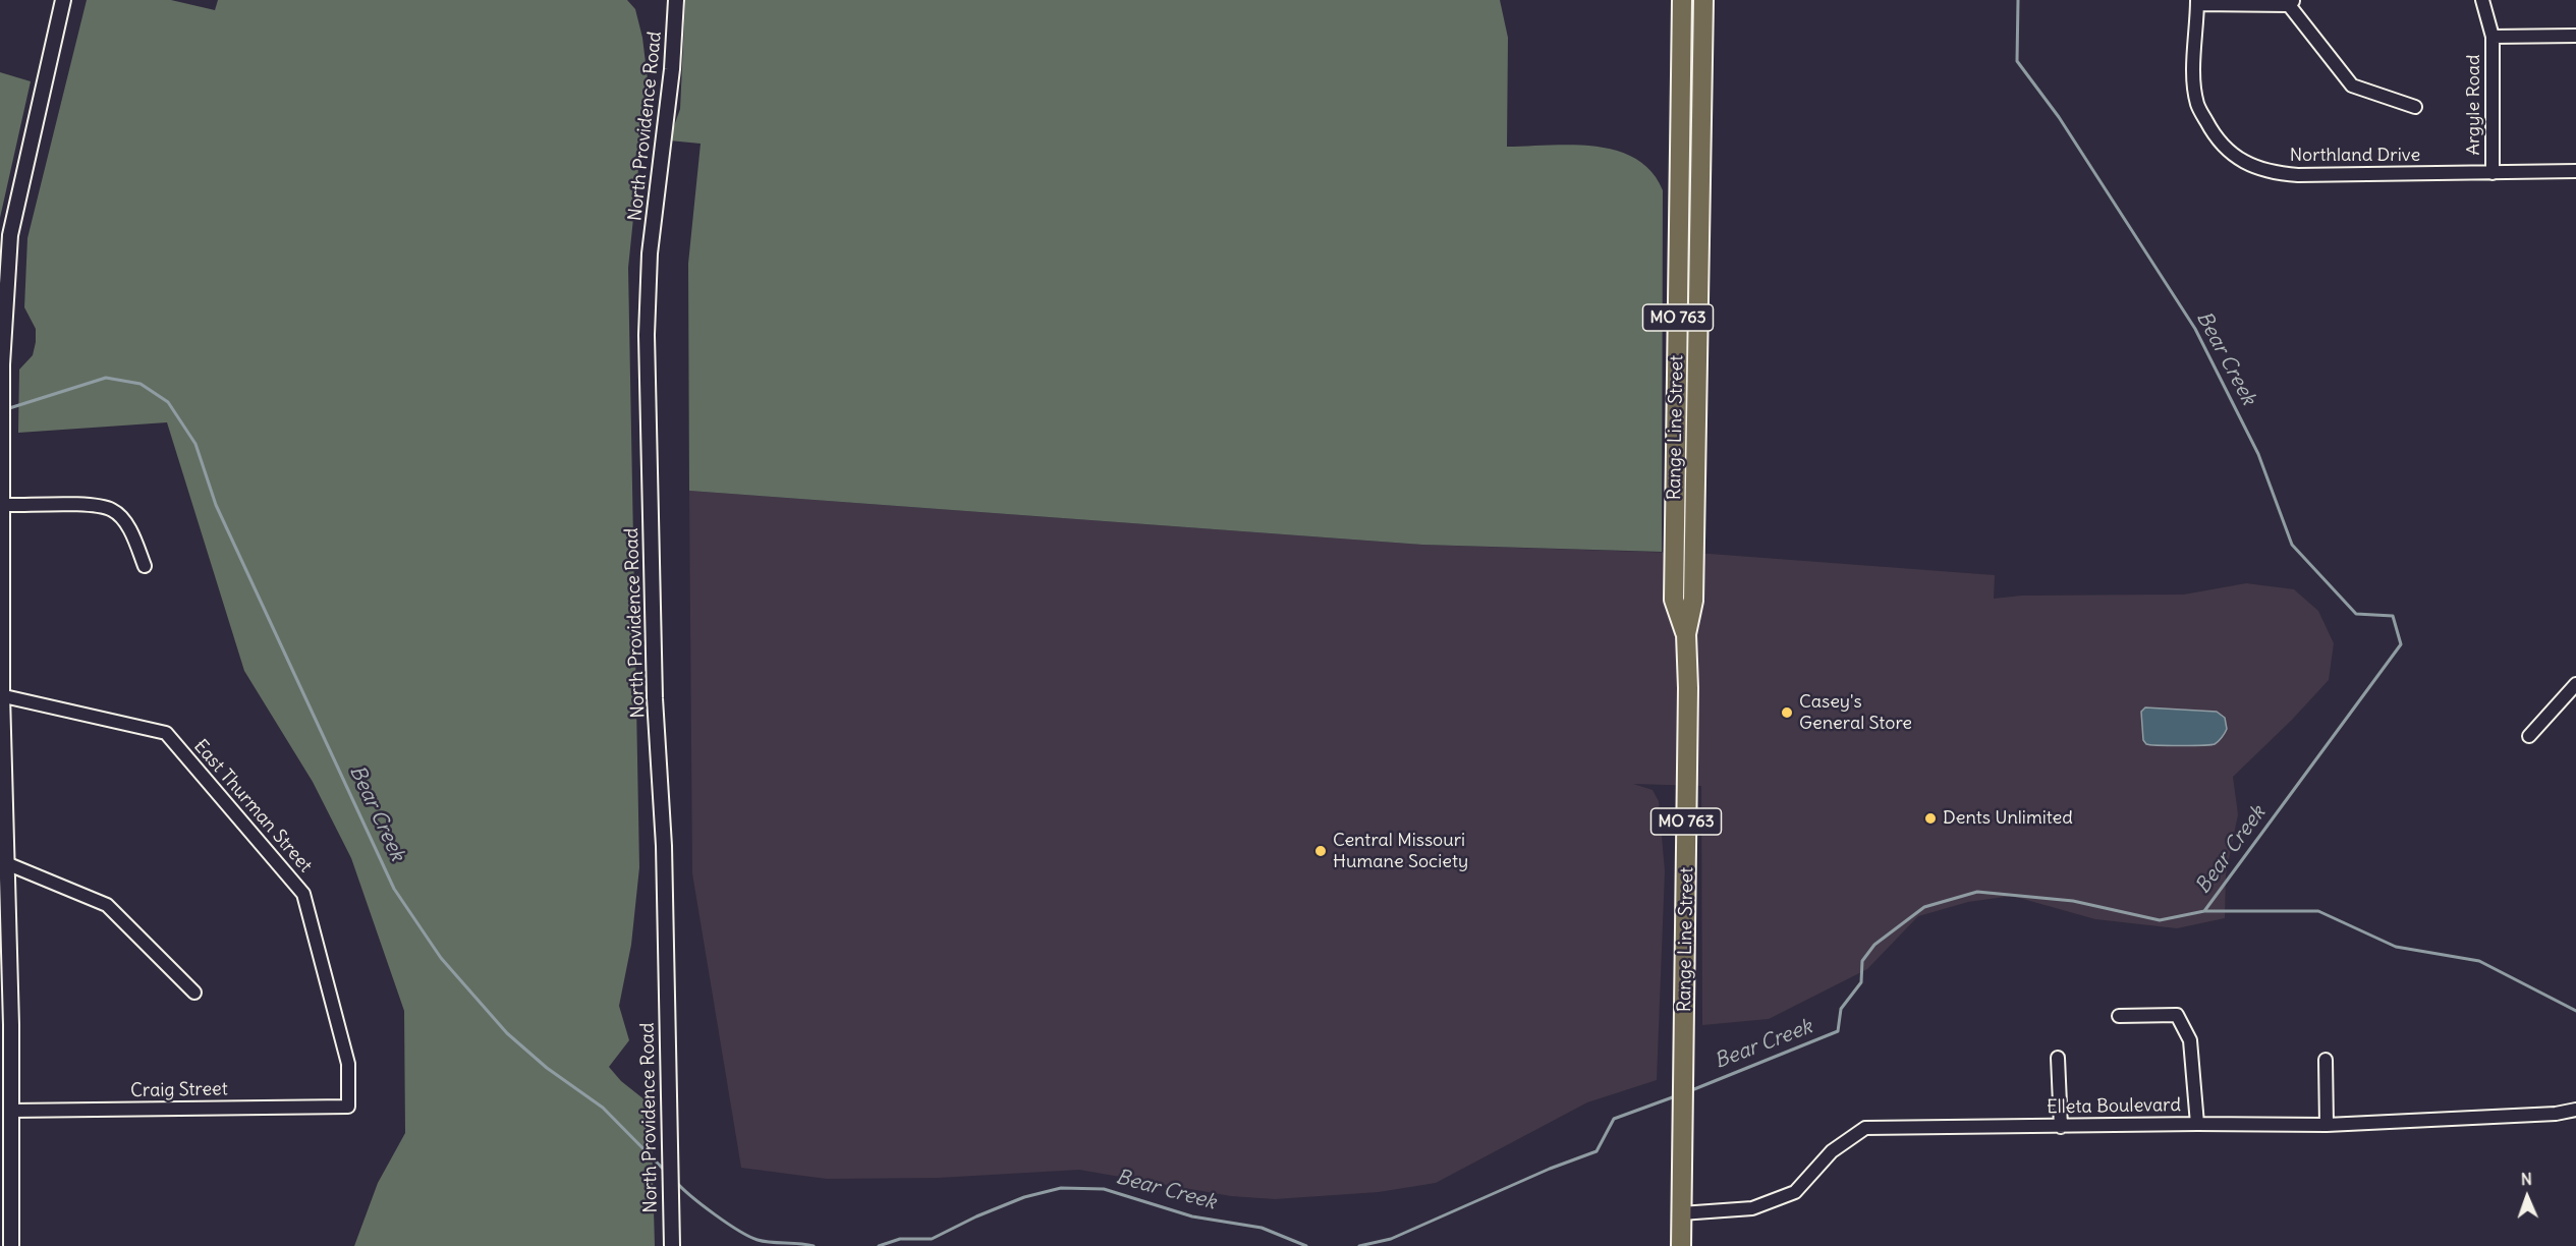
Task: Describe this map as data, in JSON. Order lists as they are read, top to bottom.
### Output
{
  "streets": {
    "main road": ["MO 763", "Range Line Street"],
    "street": [
      "Argyle Road",
      "North Providence Road",
      "Northland Drive",
      "East Thurman Street",
      "Craig Street",
      "Elleta Boulevard"
    ]
  },
  "crossings": [
    ["Argyle Road", "Northland Drive"],
    ["Range Line Street", "Elleta Boulevard"],
    ["East Thurman Street", "Craig Street"]
  ],
  "water": ["Bear Creek"],
  "places": ["Casey's General Store", "Dents Unlimited", "Central Missouri Humane Society"],
  "north": "top"
}
